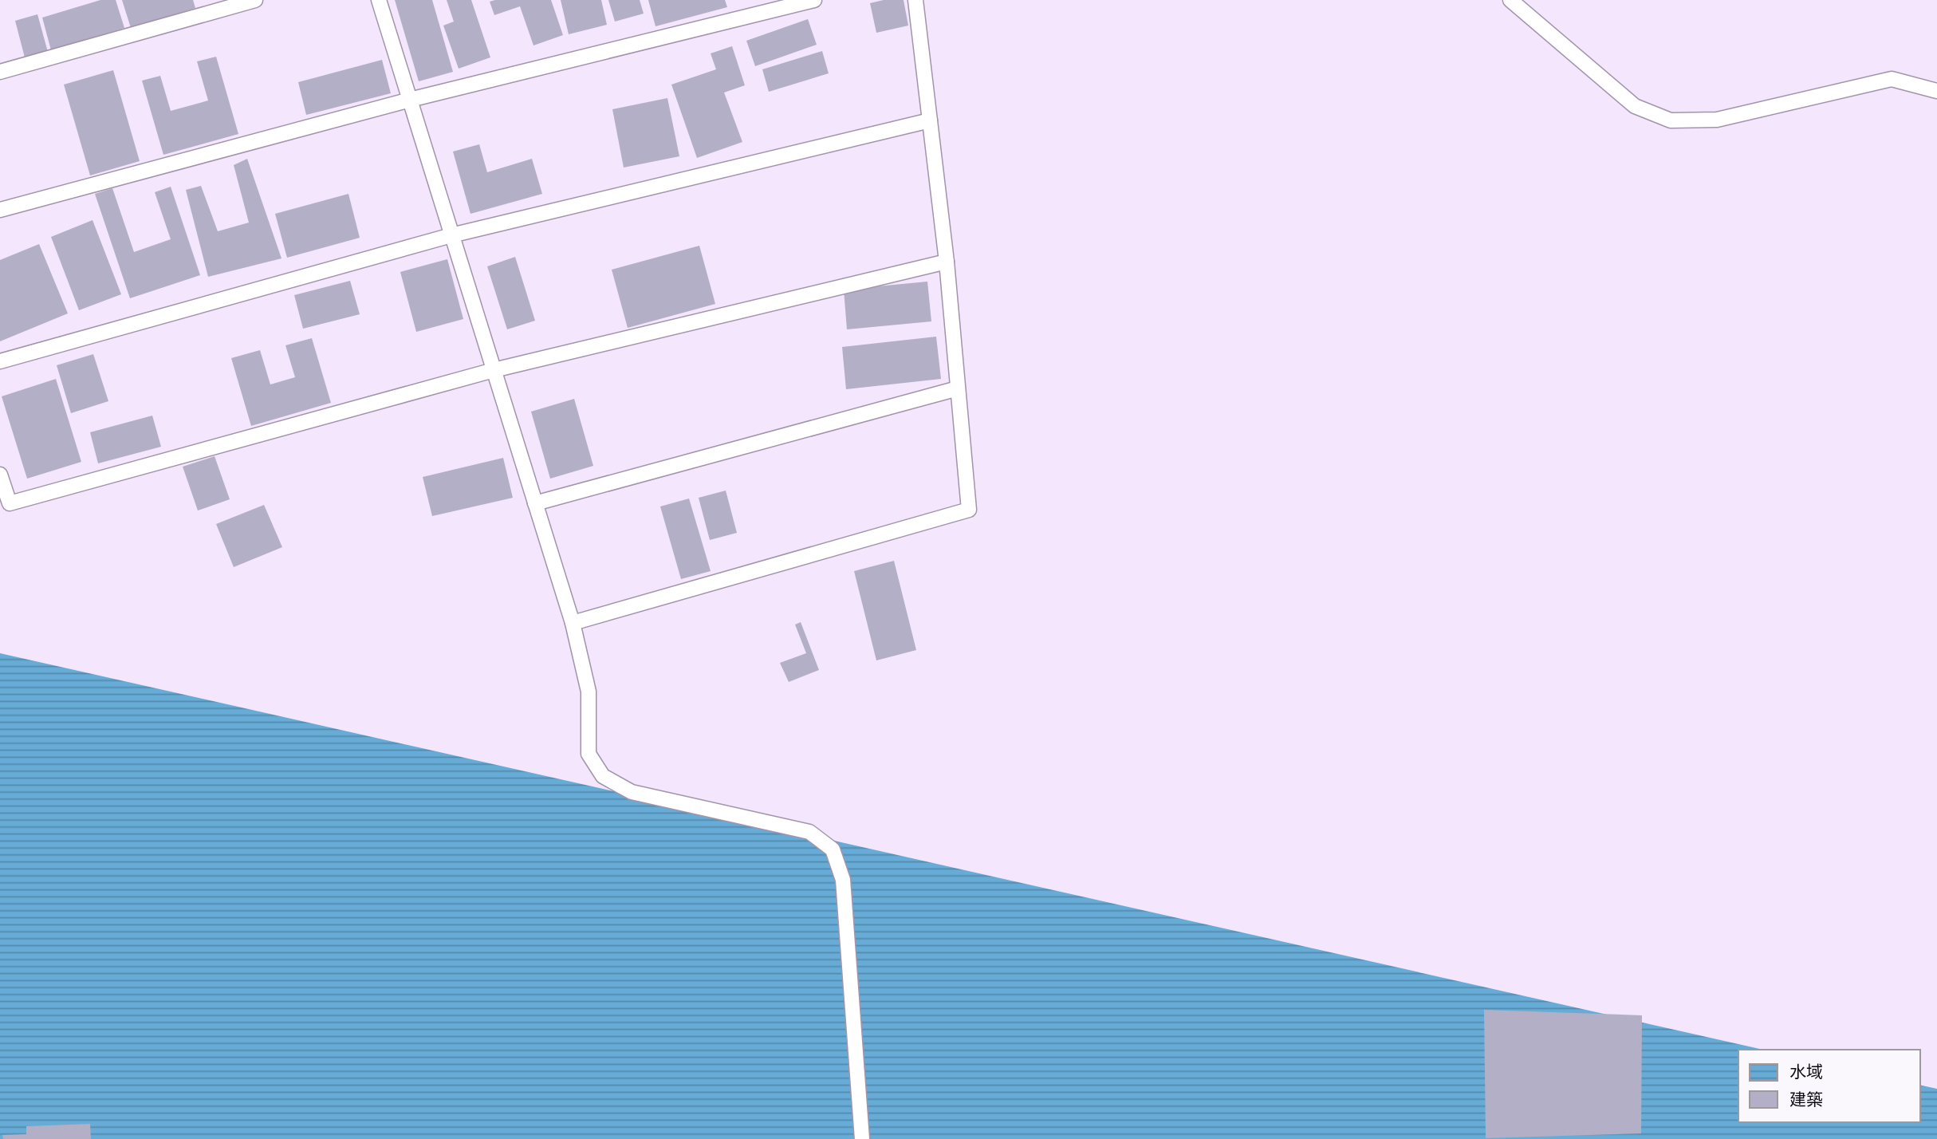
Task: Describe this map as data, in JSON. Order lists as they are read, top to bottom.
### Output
{
  "legend": ["水域", "建築"]
}
